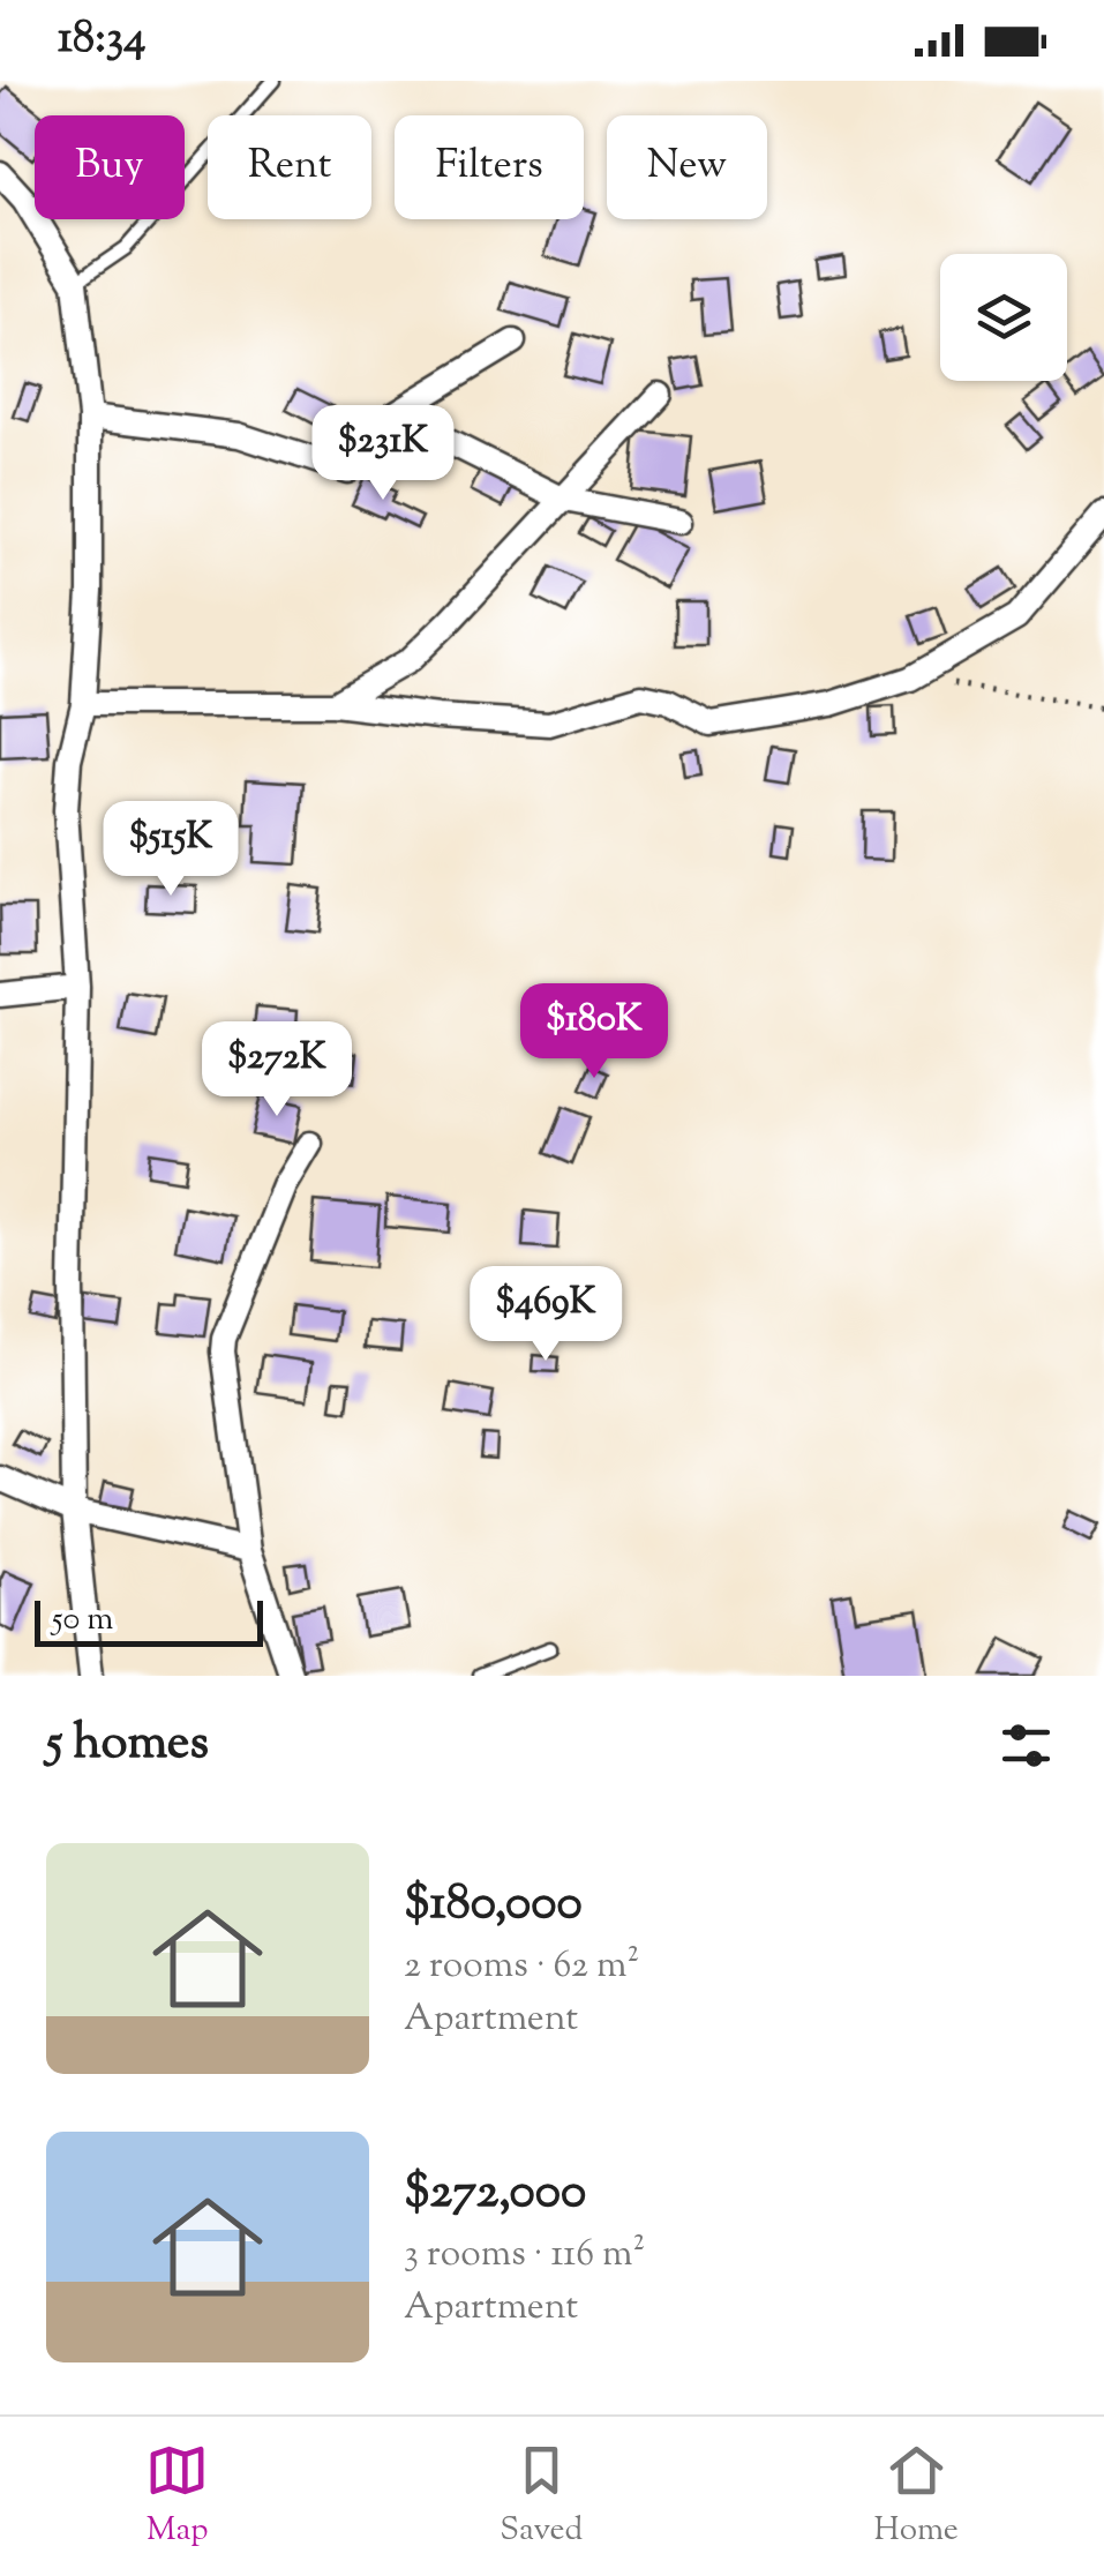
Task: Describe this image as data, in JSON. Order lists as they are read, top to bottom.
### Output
{
  "scale_bar": "50 m",
  "page": {
    "status": "18:34",
    "chip": [
      "Buy",
      "Rent",
      "Filters",
      "New"
    ],
    "price": [
      "$231K",
      "$515K",
      "$180K",
      "$272K",
      "$469K"
    ],
    "scale": "50 m",
    "heading": "5 homes",
    "list": [
      {
        "name": "$180,000",
        "note": "2 rooms · 62 m² · Apartment"
      },
      {
        "name": "$272,000",
        "note": "3 rooms · 116 m² · Apartment"
      }
    ],
    "tabs": ["Map", "Saved", "Home"]
  }
}
